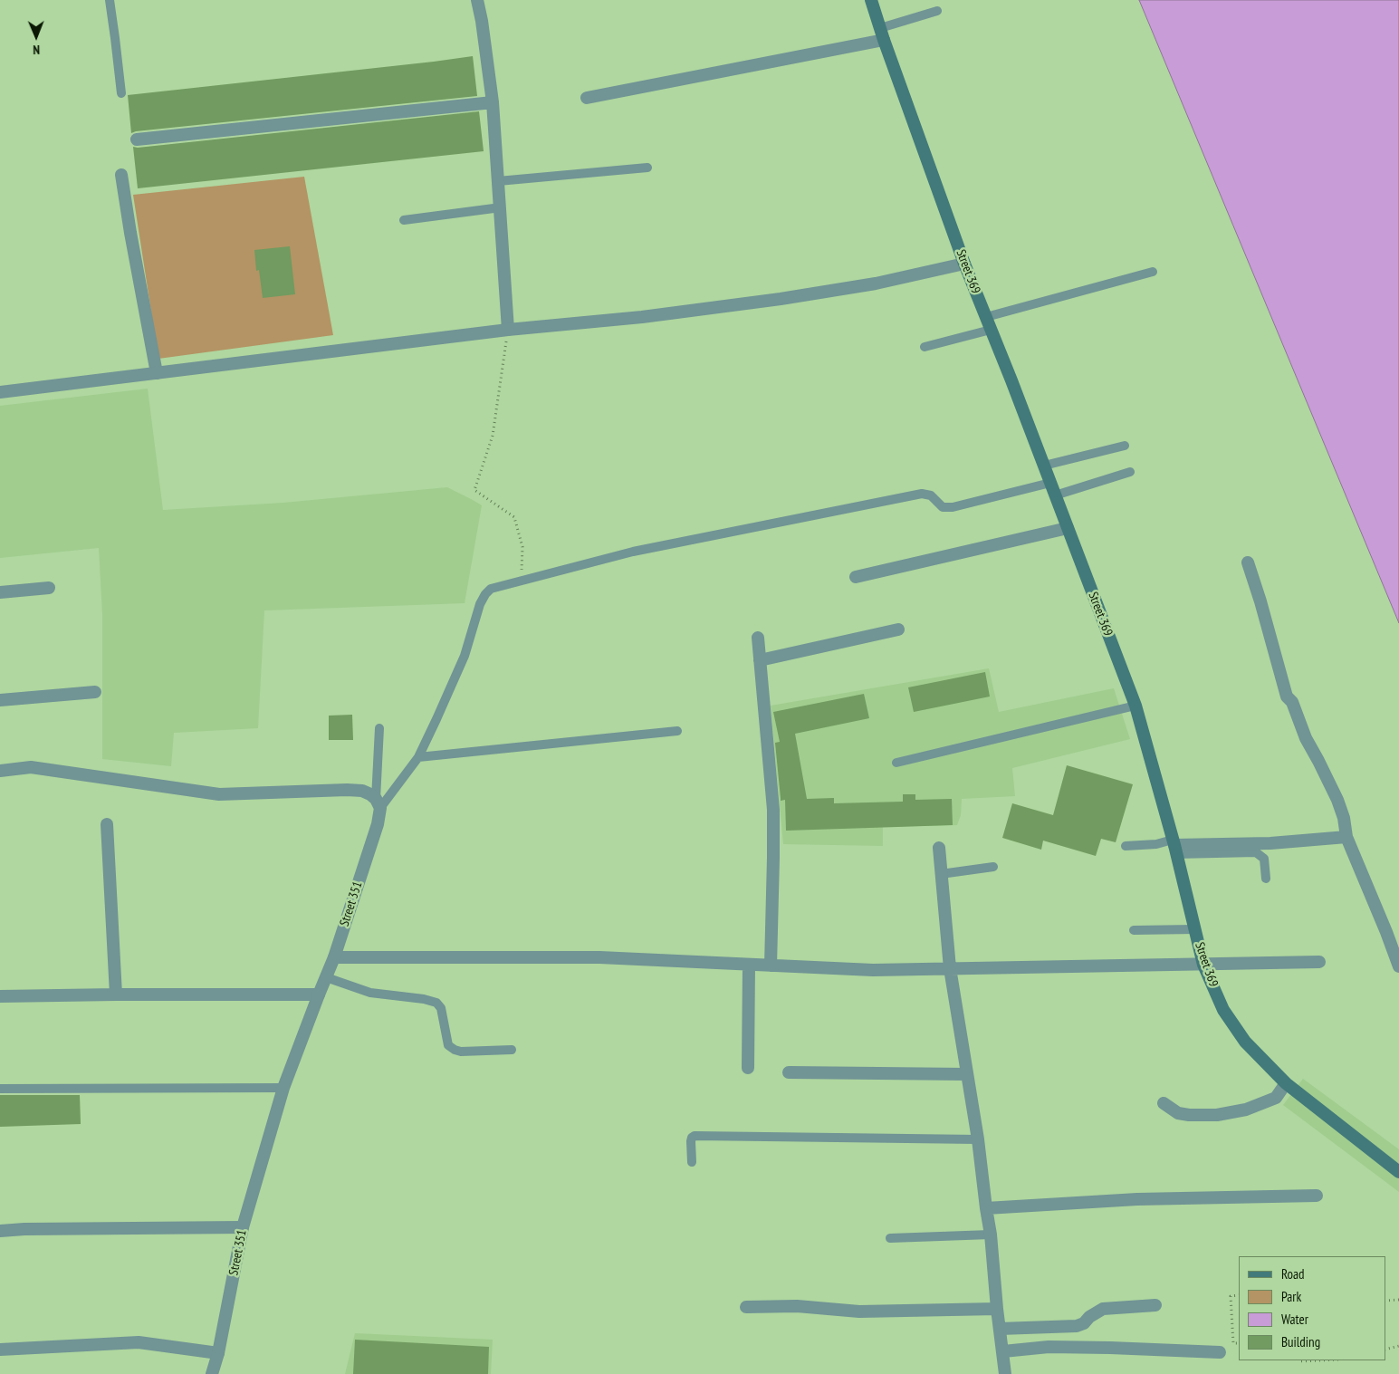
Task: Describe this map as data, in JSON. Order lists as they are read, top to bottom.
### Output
{
  "streets": {
    "main road": ["Street 369"],
    "street": ["Street 351"]
  },
  "legend": [
    "Road",
    "Park",
    "Water",
    "Building"
  ],
  "north": "bottom"
}
